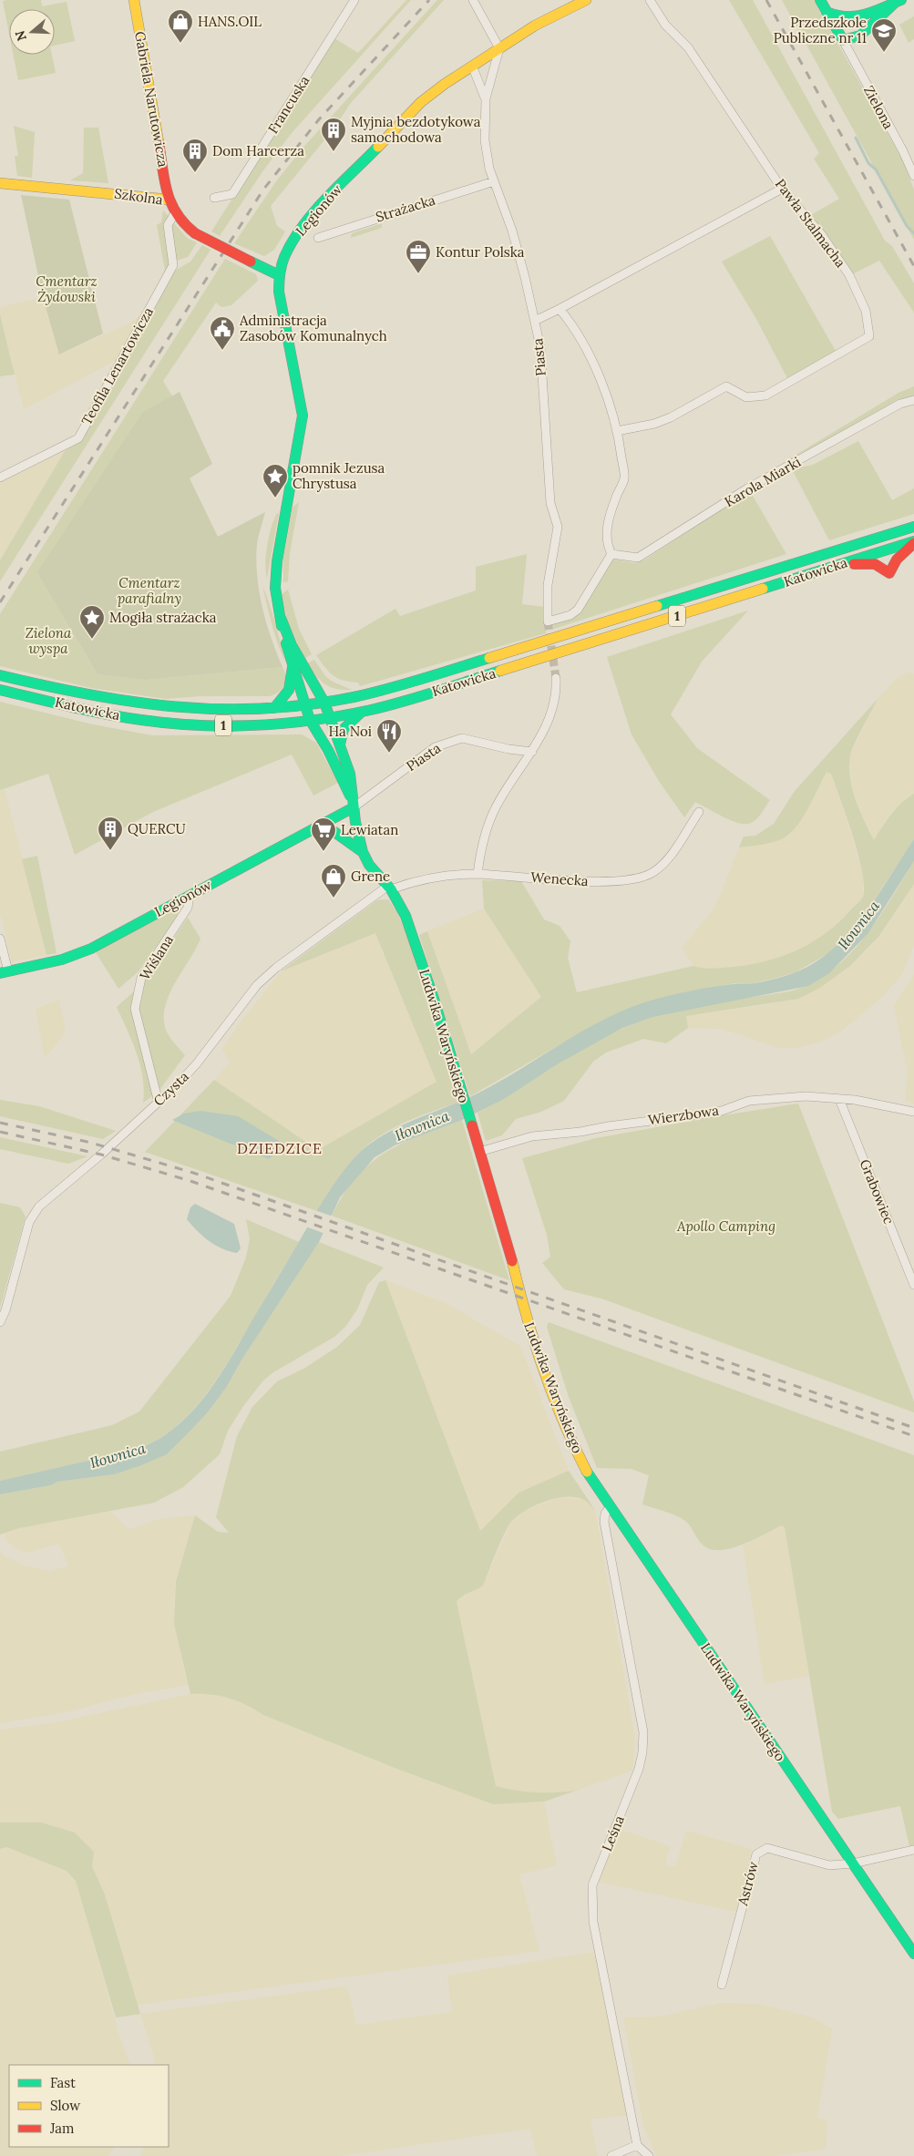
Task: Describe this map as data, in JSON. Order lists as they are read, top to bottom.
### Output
{
  "streets": {
    "street": [
      "Gabriela Narutowicza",
      "Francuska",
      "Zielona",
      "Szkolna",
      "Strażacka",
      "Legionów",
      "Pawła Stalmacha",
      "Piasta",
      "Teofila Lenartowicza",
      "Karola Miarki",
      "Katowicka",
      "1",
      "Wenecka",
      "Wiślana",
      "Ludwika Waryńskiego",
      "Czysta",
      "Wierzbowa",
      "Grabowiec",
      "Leśna",
      "Astrów"
    ]
  },
  "crossings": [
    ["Gabriela Narutowicza", "Szkolna"],
    ["Szkolna", "Legionów"],
    ["Szkolna", "Teofila Lenartowicza"],
    ["Strażacka", "Piasta"],
    ["Legionów", "Piasta"],
    ["Legionów", "Katowicka"],
    ["Legionów", "Wiślana"],
    ["Legionów", "Ludwika Waryńskiego"],
    ["Piasta", "Karola Miarki"],
    ["Piasta", "Ludwika Waryńskiego"],
    ["Wenecka", "Ludwika Waryńskiego"],
    ["Wenecka", "Czysta"],
    ["Wiślana", "Czysta"],
    ["Ludwika Waryńskiego", "Czysta"],
    ["Ludwika Waryńskiego", "Wierzbowa"],
    ["Ludwika Waryńskiego", "Leśna"],
    ["Ludwika Waryńskiego", "Astrów"],
    ["Wierzbowa", "Grabowiec"]
  ],
  "districts": ["DZIEDZICE"],
  "water": ["Iłownica"],
  "parks": [
    "Cmentarz Żydowski",
    "Cmentarz parafialny",
    "Zielona wyspa",
    "Apollo Camping"
  ],
  "places": {
    "shop": ["HANS.OIL", "Grene"],
    "school or university": ["Przedszkole Publiczne nr 11"],
    "building": ["Myjnia bezdotykowa samochodowa", "Dom Harcerza", "QUERCU"],
    "office": ["Kontur Polska"],
    "public building": ["Administracja Zasobów Komunalnych"],
    "place": ["pomnik Jezusa Chrystusa", "Mogiła strażacka"],
    "restaurant": ["Ha Noi"],
    "supermarket": ["Lewiatan"]
  },
  "legend": ["Fast", "Slow", "Jam"],
  "north": "left"
}
